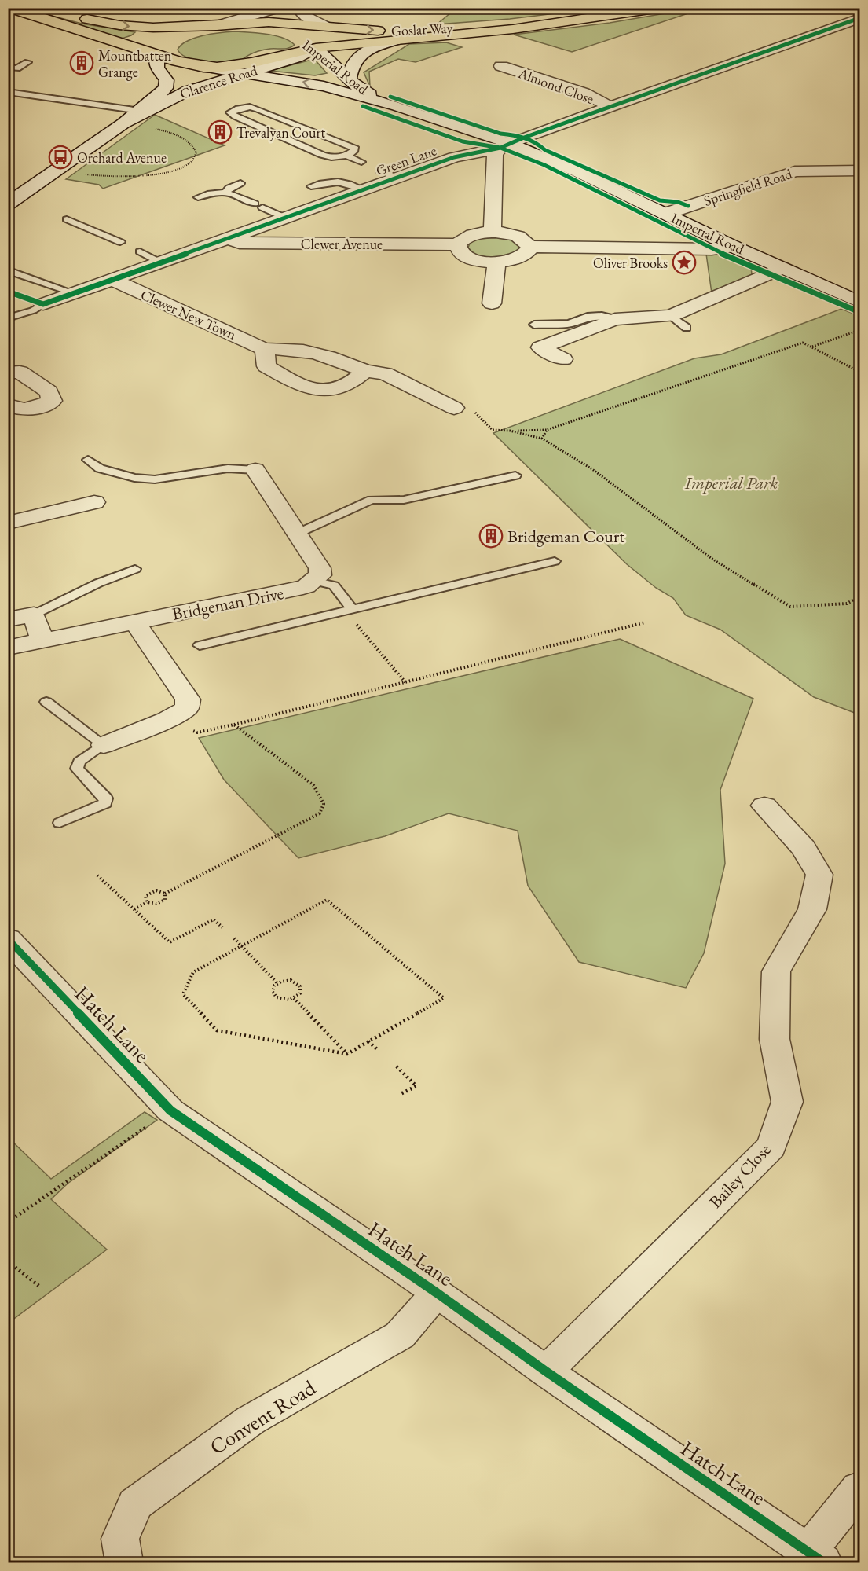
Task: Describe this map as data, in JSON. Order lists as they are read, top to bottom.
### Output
{
  "streets": {
    "main road": ["Goslar Way", "Imperial Road"],
    "street": [
      "Clarence Road",
      "Almond Close",
      "Green Lane",
      "Springfield Road",
      "Clewer Avenue",
      "Clewer New Town",
      "Bridgeman Drive",
      "Hatch Lane",
      "Bailey Close",
      "Convent Road"
    ]
  },
  "crossings": [
    ["Goslar Way", "Imperial Road"],
    ["Goslar Way", "Clarence Road"],
    ["Imperial Road", "Clarence Road"],
    ["Imperial Road", "Green Lane"],
    ["Imperial Road", "Springfield Road"],
    ["Almond Close", "Green Lane"],
    ["Green Lane", "Clewer Avenue"],
    ["Green Lane", "Clewer New Town"],
    ["Hatch Lane", "Bailey Close"],
    ["Hatch Lane", "Convent Road"]
  ],
  "parks": ["Imperial Park"],
  "places": {
    "building": ["Mountbatten Grange", "Trevalyan Court", "Bridgeman Court"],
    "bus stop": ["Orchard Avenue"],
    "place": ["Oliver Brooks"]
  }
}
